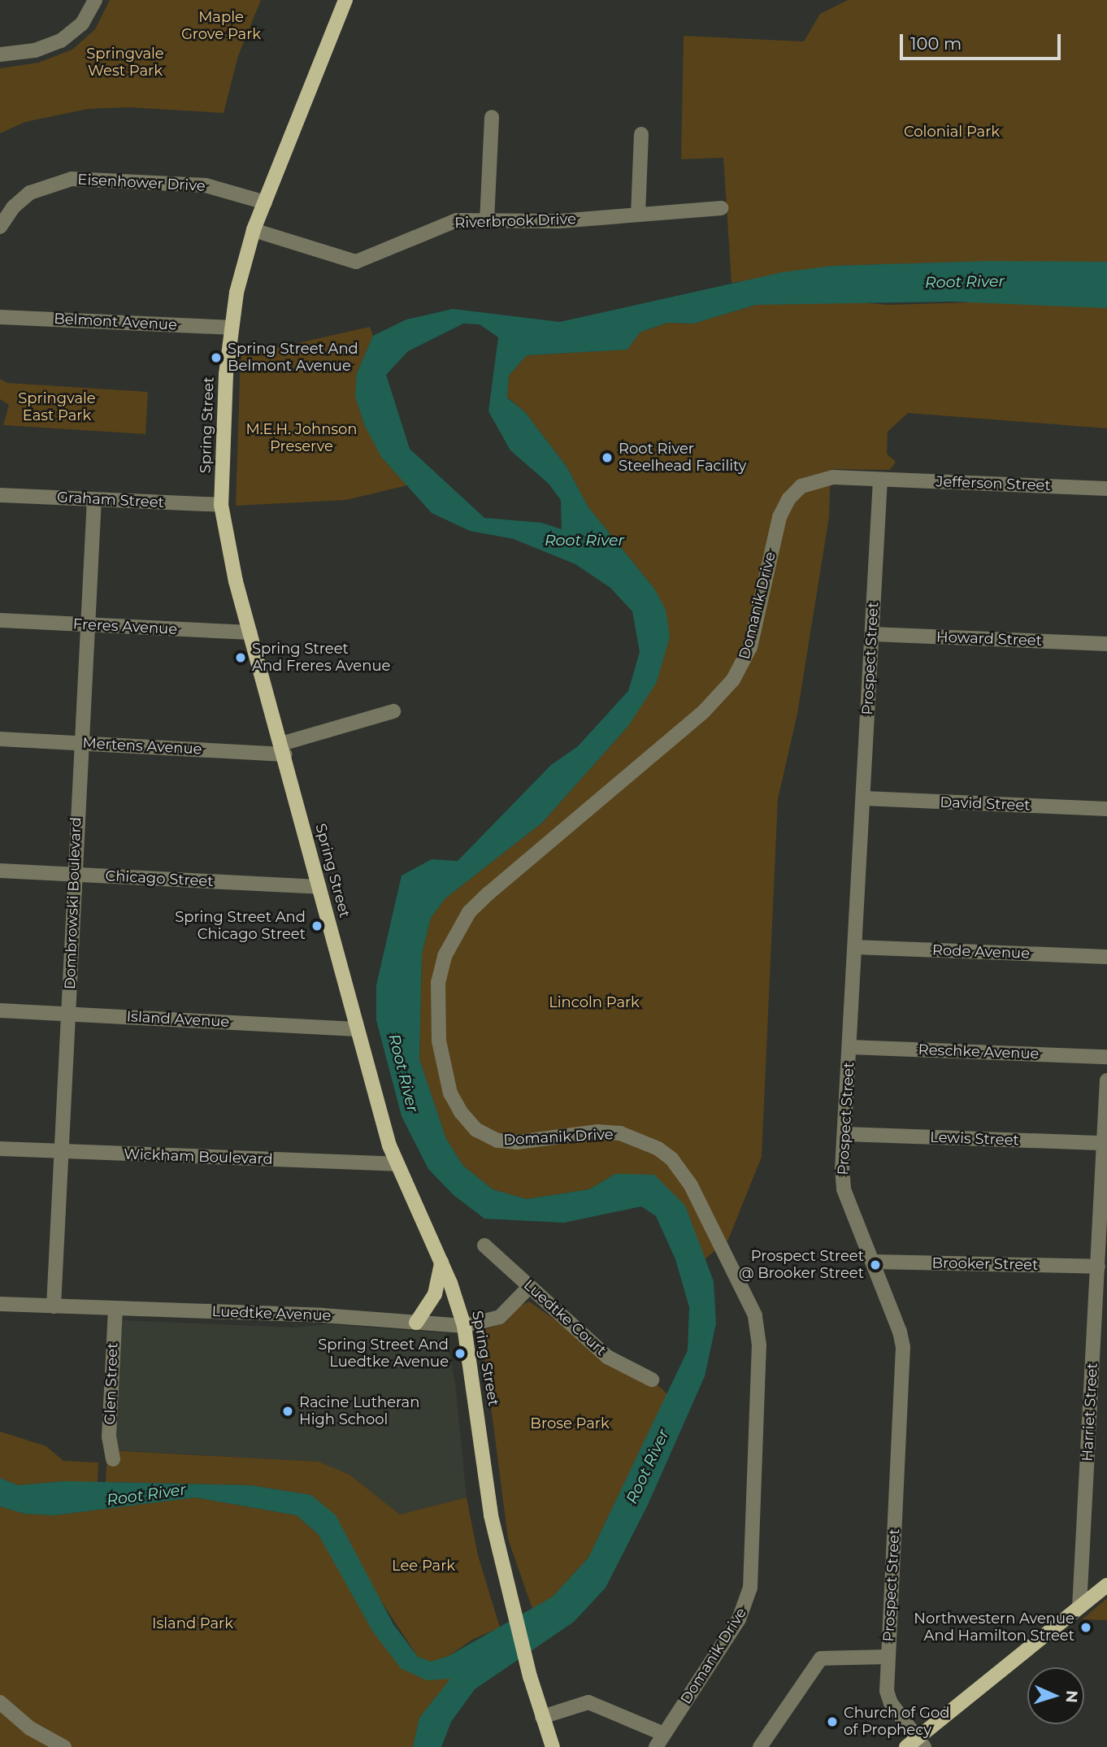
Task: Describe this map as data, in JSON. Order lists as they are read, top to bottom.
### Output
{
  "streets": {
    "main road": ["Spring Street"],
    "street": [
      "Eisenhower Drive",
      "Riverbrook Drive",
      "Belmont Avenue",
      "Jefferson Street",
      "Graham Street",
      "Domanik Drive",
      "Freres Avenue",
      "Howard Street",
      "Prospect Street",
      "Mertens Avenue",
      "David Street",
      "Chicago Street",
      "Dombrowski Boulevard",
      "Rode Avenue",
      "Island Avenue",
      "Reschke Avenue",
      "Lewis Street",
      "Wickham Boulevard",
      "Brooker Street",
      "Luedtke Avenue",
      "Luedtke Court",
      "Glen Street",
      "Harriet Street"
    ]
  },
  "crossings": [
    ["Eisenhower Drive", "Spring Street"],
    ["Riverbrook Drive", "Spring Street"],
    ["Belmont Avenue", "Spring Street"],
    ["Spring Street", "Graham Street"],
    ["Spring Street", "Freres Avenue"],
    ["Spring Street", "Mertens Avenue"],
    ["Spring Street", "Chicago Street"],
    ["Spring Street", "Island Avenue"],
    ["Spring Street", "Wickham Boulevard"],
    ["Spring Street", "Luedtke Avenue"],
    ["Jefferson Street", "Domanik Drive"],
    ["Jefferson Street", "Prospect Street"],
    ["Graham Street", "Dombrowski Boulevard"],
    ["Domanik Drive", "Prospect Street"],
    ["Freres Avenue", "Dombrowski Boulevard"],
    ["Howard Street", "Prospect Street"],
    ["Prospect Street", "David Street"],
    ["Prospect Street", "Rode Avenue"],
    ["Prospect Street", "Reschke Avenue"],
    ["Prospect Street", "Lewis Street"],
    ["Prospect Street", "Brooker Street"],
    ["Mertens Avenue", "Dombrowski Boulevard"],
    ["Chicago Street", "Dombrowski Boulevard"],
    ["Dombrowski Boulevard", "Island Avenue"],
    ["Dombrowski Boulevard", "Wickham Boulevard"],
    ["Dombrowski Boulevard", "Luedtke Avenue"],
    ["Lewis Street", "Harriet Street"],
    ["Brooker Street", "Harriet Street"],
    ["Luedtke Avenue", "Luedtke Court"],
    ["Luedtke Avenue", "Glen Street"]
  ],
  "water": ["Root River"],
  "parks": [
    "Maple Grove Park",
    "Springvale West Park",
    "Colonial Park",
    "Springvale East Park",
    "M.E.H. Johnson Preserve",
    "Lincoln Park",
    "Brose Park",
    "Lee Park",
    "Island Park"
  ],
  "places": [
    "Spring Street And Belmont Avenue",
    "Root River Steelhead Facility",
    "Spring Street And Freres Avenue",
    "Spring Street And Chicago Street",
    "Prospect Street @ Brooker Street",
    "Spring Street And Luedtke Avenue",
    "Racine Lutheran High School",
    "Northwestern Avenue And Hamilton Street",
    "Church of God of Prophecy"
  ],
  "scale_bar": "100 m",
  "north": "right"
}
